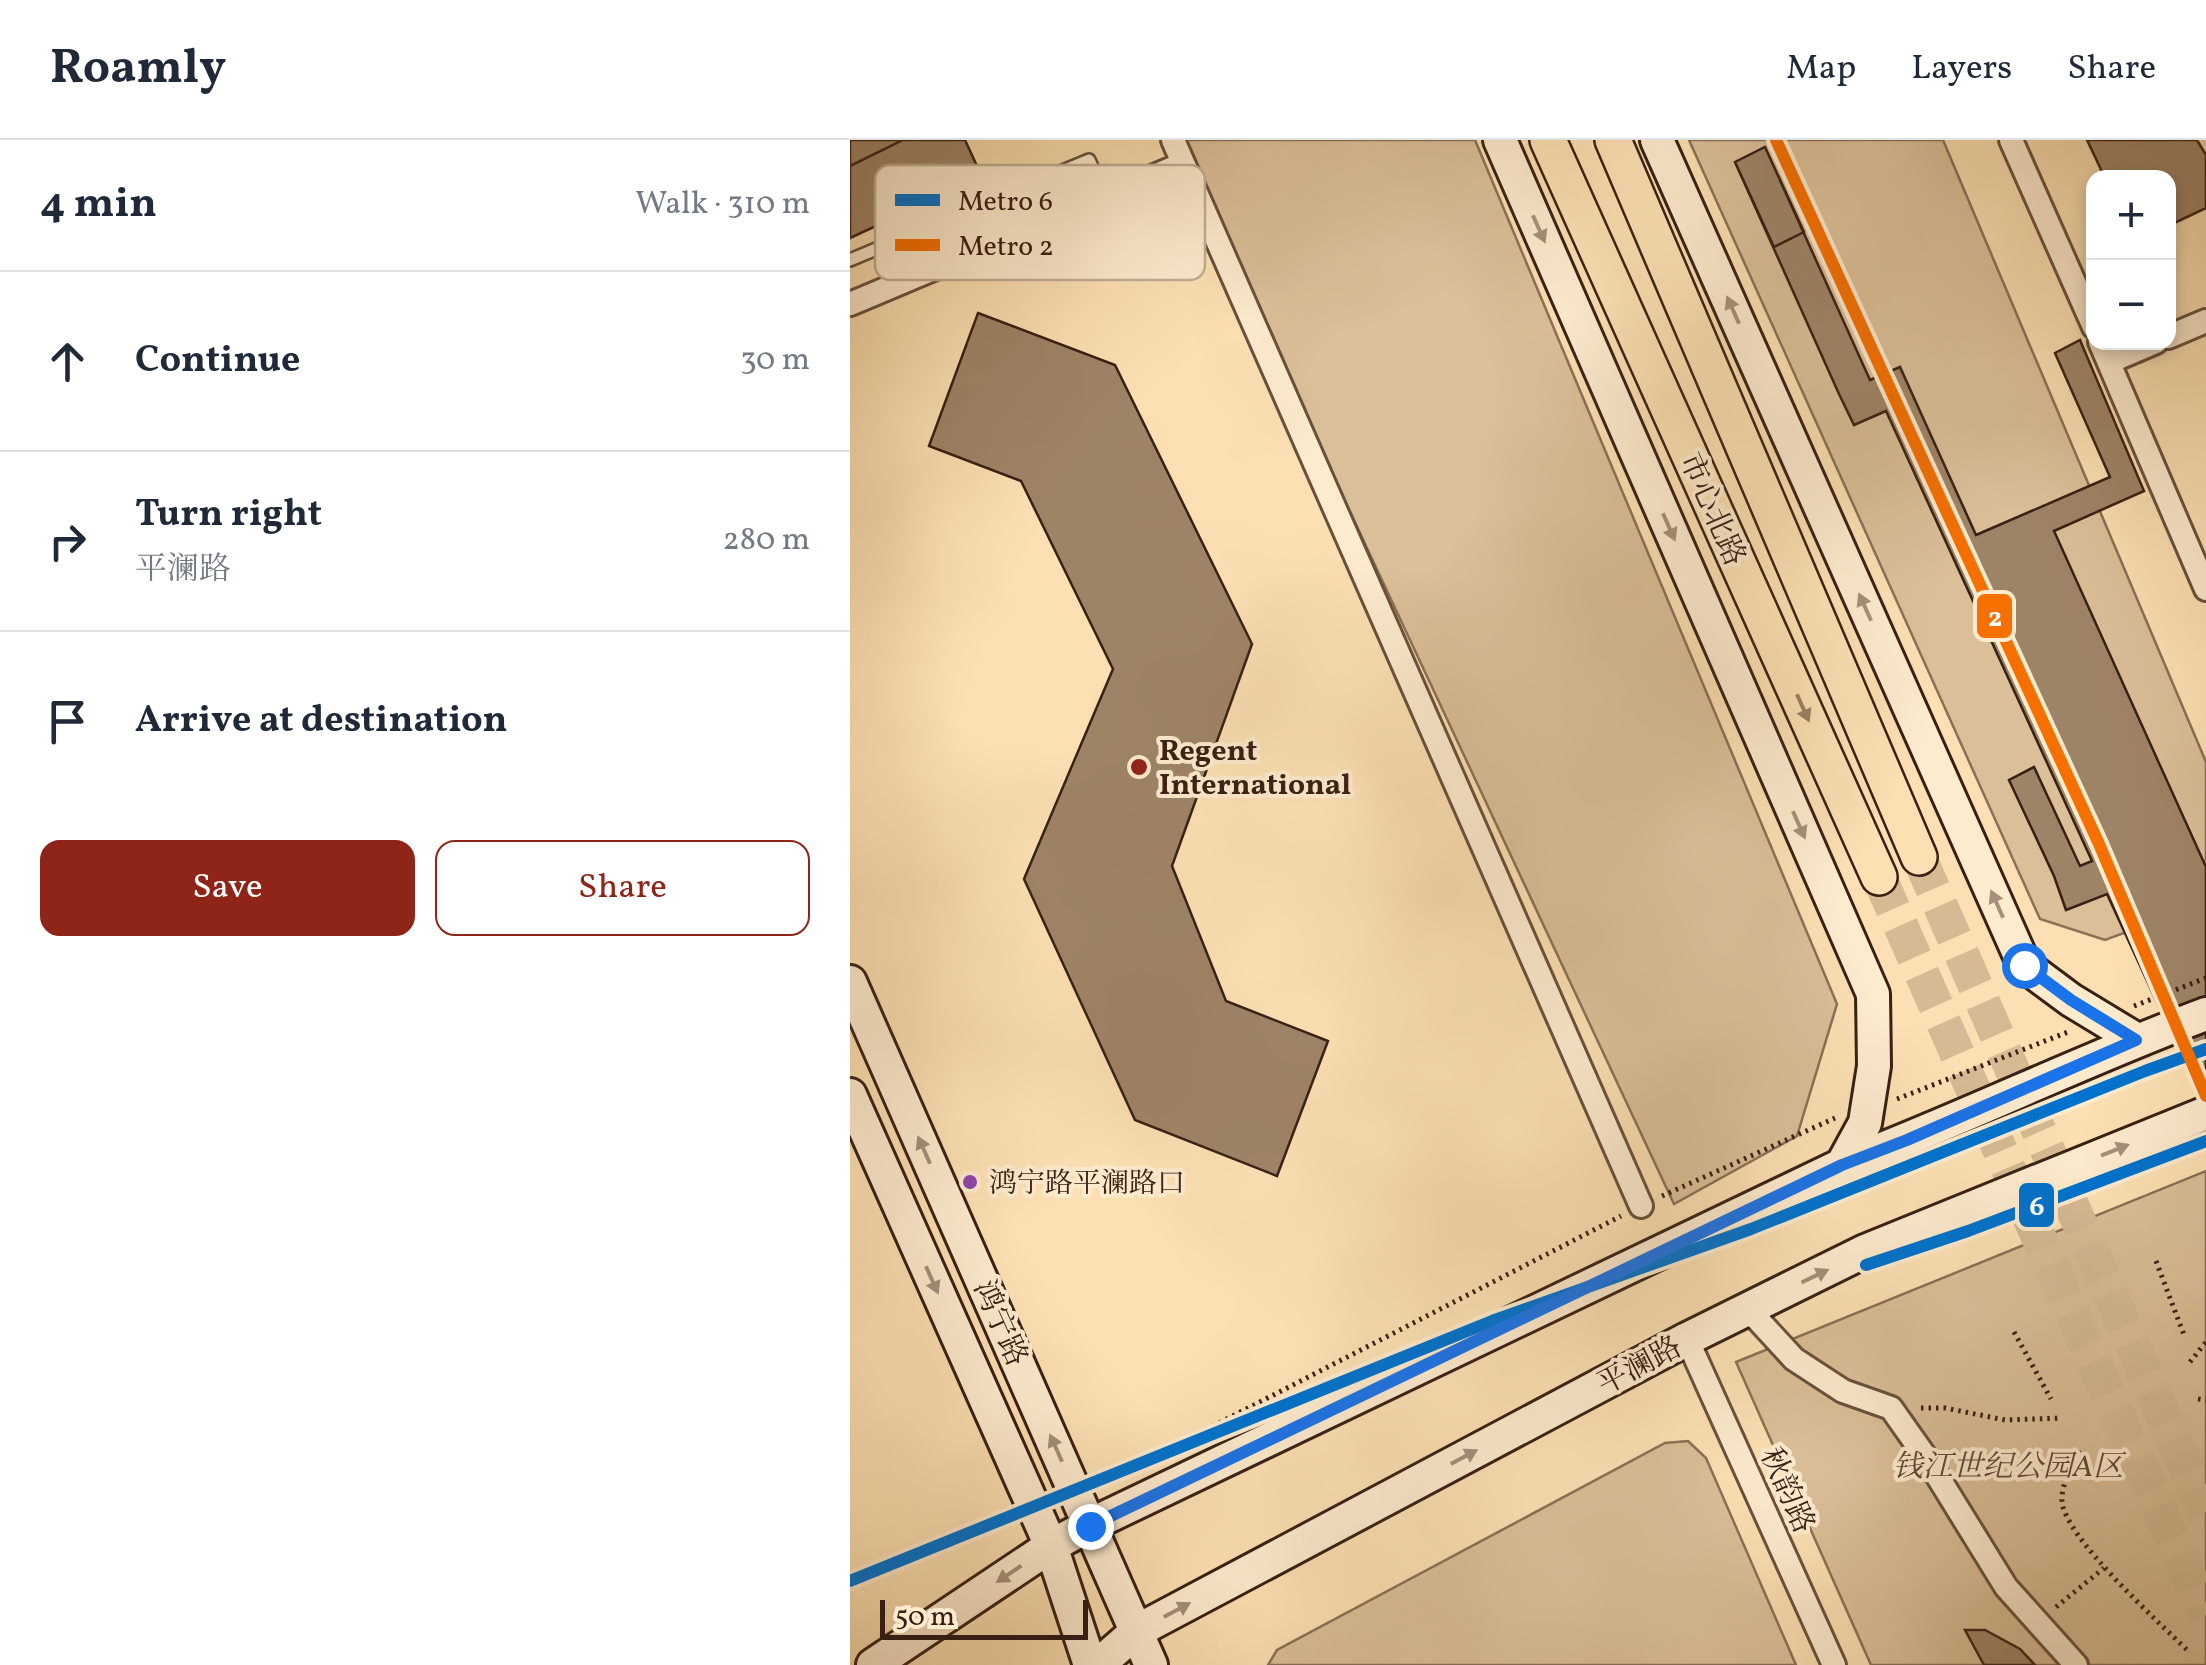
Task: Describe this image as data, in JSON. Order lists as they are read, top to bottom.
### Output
{
  "streets": {
    "main road": ["市心北路", "鸿宁路", "平澜路"],
    "street": ["秋韵路"]
  },
  "crossings": [
    ["鸿宁路", "平澜路"],
    ["平澜路", "秋韵路"]
  ],
  "parks": ["钱江世纪公园A区"],
  "places": ["Regent International", "鸿宁路平澜路口"],
  "lines": ["metro line 2", "metro line 6"],
  "legend": ["Metro 6", "Metro 2"],
  "scale_bar": "50 m",
  "page": {
    "header": "Roamly",
    "nav": ["Map", "Layers", "Share"],
    "heading": ["4 min", "Walk · 310 m"],
    "map_buttons": ["+", "−"],
    "list": [
      ["Continue", "30 m"],
      ["Turn right", "平澜路", "280 m"],
      "Arrive at destination"
    ],
    "buttons": ["Save", "Share"],
    "scale": "50 m"
  }
}
